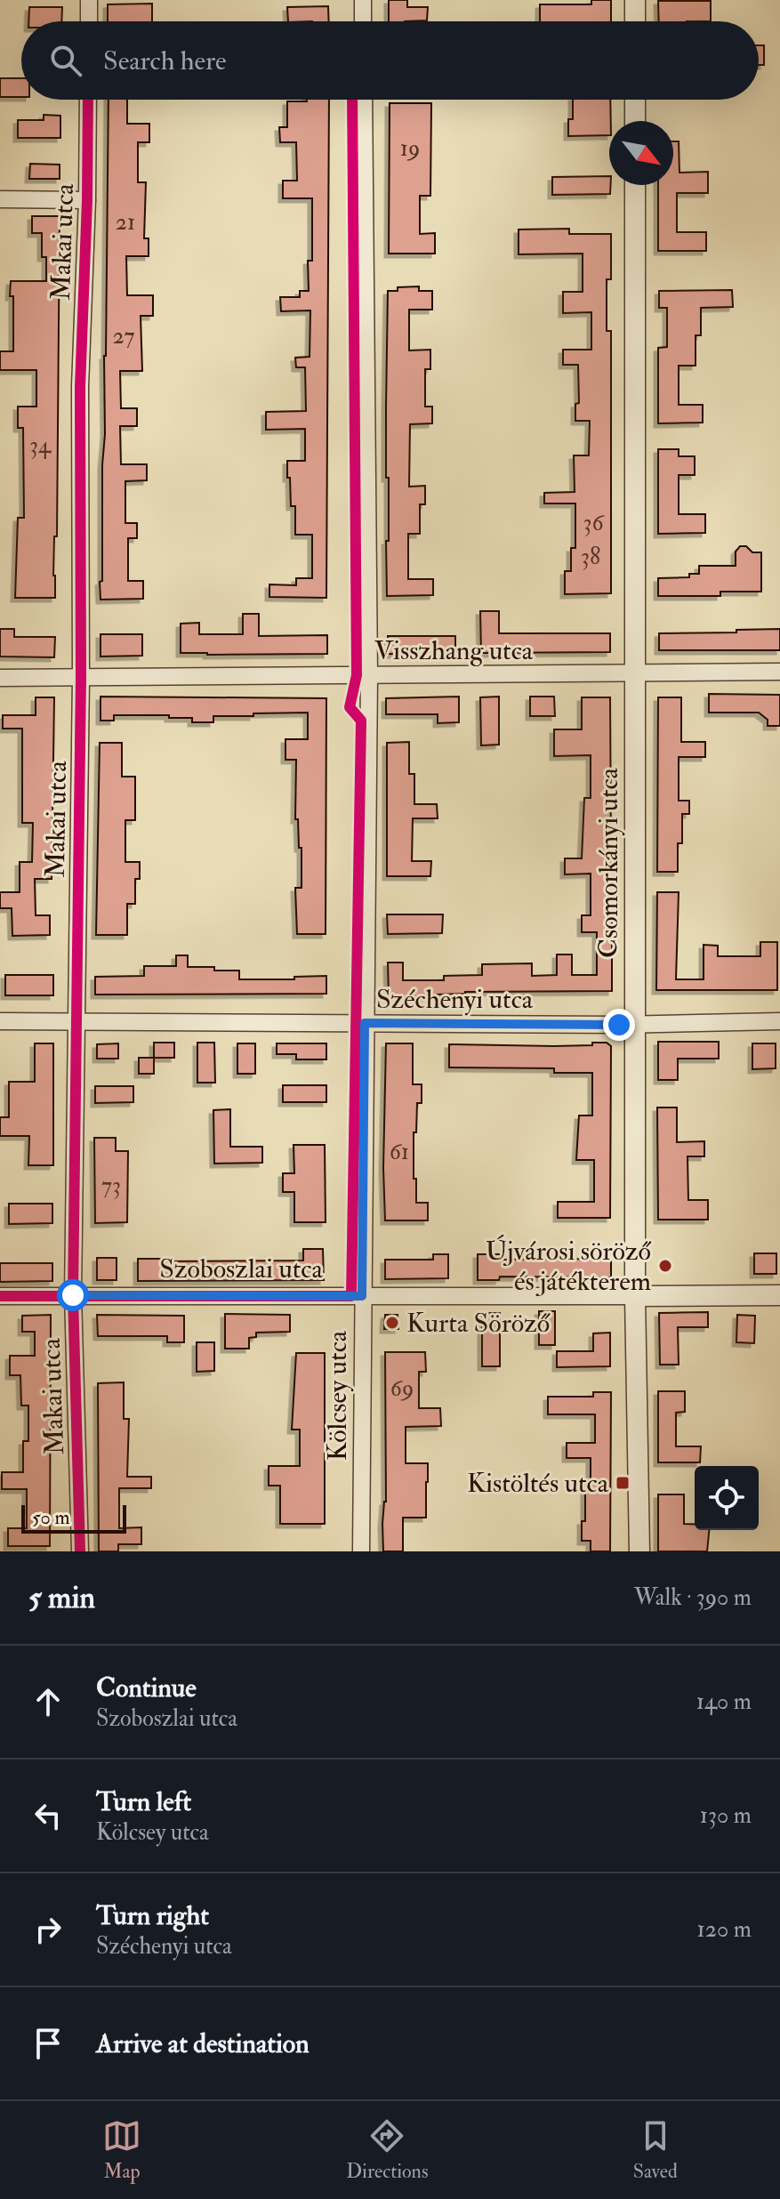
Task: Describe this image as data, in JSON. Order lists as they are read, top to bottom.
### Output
{
  "streets": {
    "street": [
      "Makai utca",
      "Visszhang utca",
      "Csomorkányi utca",
      "Széchenyi utca",
      "Szoboszlai utca",
      "Kölcsey utca"
    ]
  },
  "crossings": [
    ["Makai utca", "Visszhang utca"],
    ["Makai utca", "Széchenyi utca"],
    ["Makai utca", "Szoboszlai utca"],
    ["Visszhang utca", "Csomorkányi utca"],
    ["Visszhang utca", "Kölcsey utca"],
    ["Csomorkányi utca", "Széchenyi utca"],
    ["Csomorkányi utca", "Szoboszlai utca"],
    ["Széchenyi utca", "Kölcsey utca"],
    ["Szoboszlai utca", "Kölcsey utca"]
  ],
  "places": {
    "other": ["Újvárosi söröző és játékterem", "Kurta Söröző"],
    "transit": ["Kistöltés utca"]
  },
  "house_numbers": [
    "19",
    "21",
    "27",
    "34",
    "36",
    "38",
    "61",
    "73",
    "69"
  ],
  "scale_bar": "50 m",
  "north": "bottom right",
  "page": {
    "search": "Search here",
    "scale": "50 m",
    "heading": ["5 min", "Walk · 390 m"],
    "list": [
      ["Continue", "Szoboszlai utca", "140 m"],
      ["Turn left", "Kölcsey utca", "130 m"],
      ["Turn right", "Széchenyi utca", "120 m"],
      "Arrive at destination"
    ],
    "nav": ["Map", "Directions", "Saved"]
  }
}
